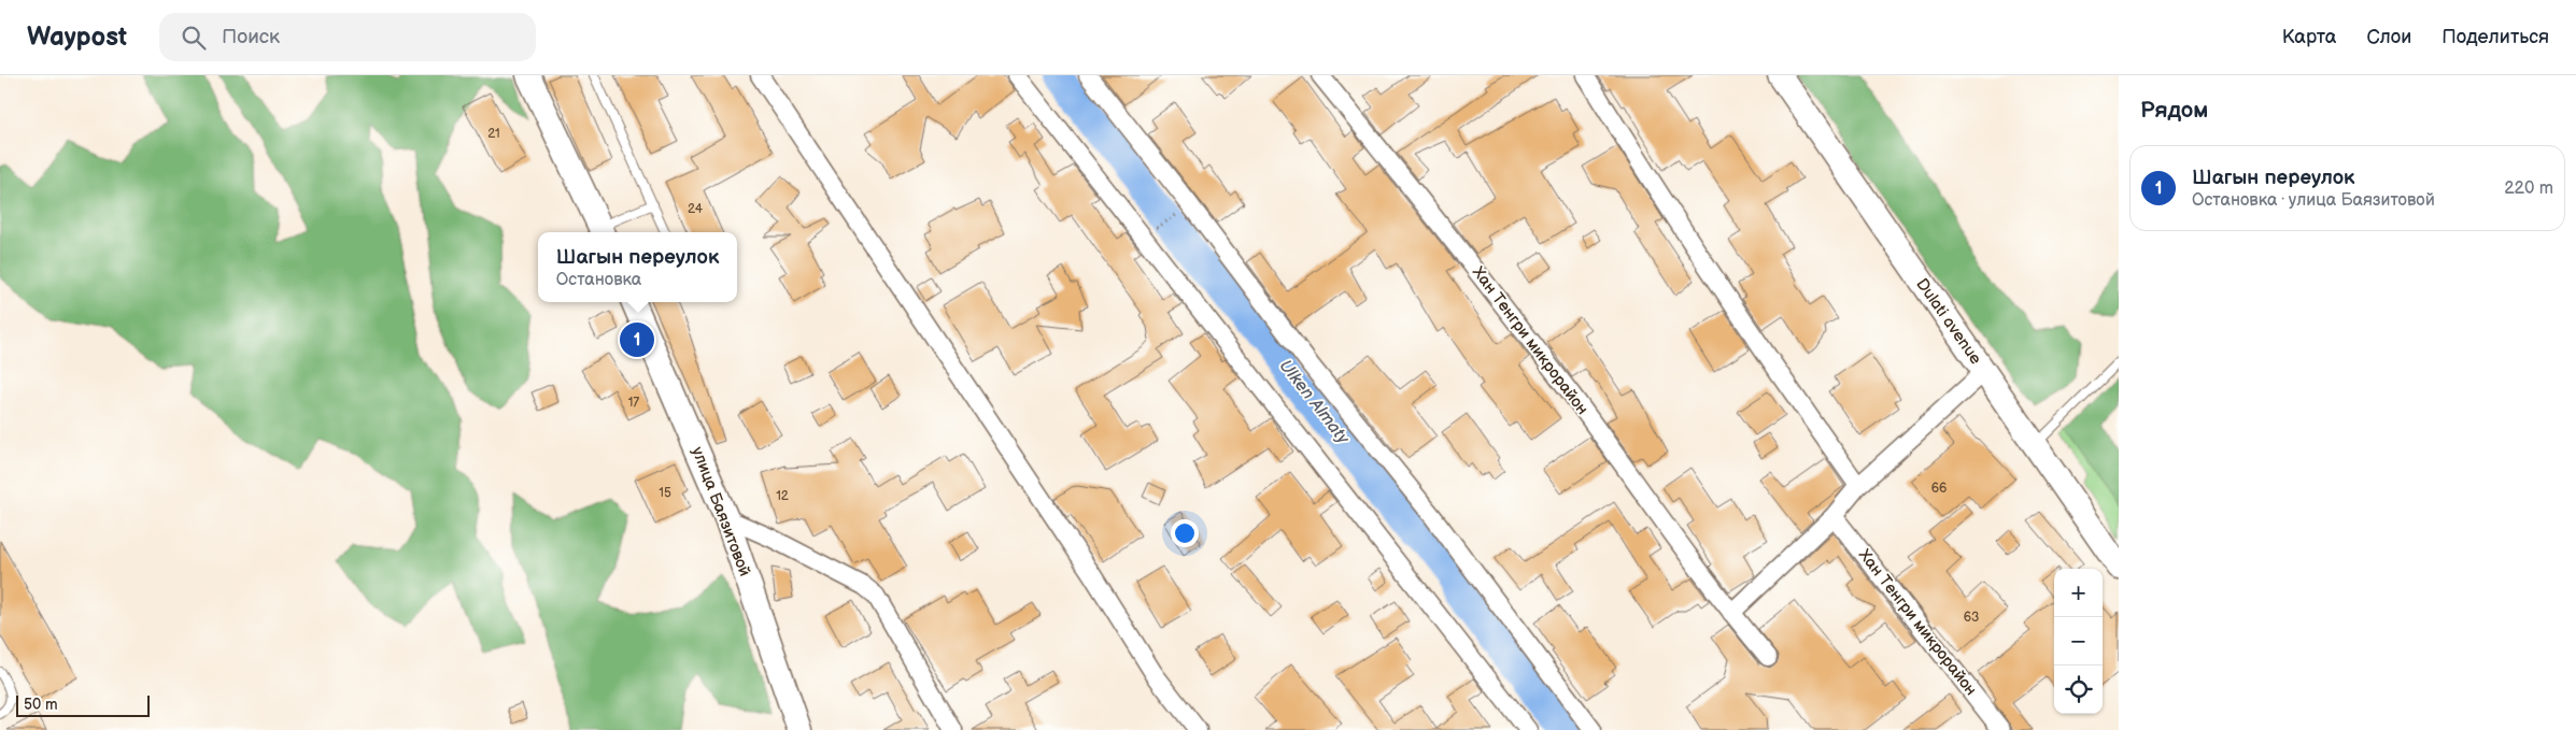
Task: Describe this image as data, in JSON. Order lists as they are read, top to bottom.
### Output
{
  "streets": {
    "street": ["Dulati avenue", "Хан Тенгри микрорайон", "улица Баязитовой"]
  },
  "water": ["Ulken Almaty"],
  "house_numbers": [
    "21",
    "24",
    "17",
    "66",
    "15",
    "12",
    "63"
  ],
  "scale_bar": "50 m",
  "page": {
    "header": "Waypost",
    "search": "Поиск",
    "nav": ["Карта", "Слои", "Поделиться"],
    "heading": "Рядом",
    "list": [
      {
        "mark": "1",
        "name": "Шагын переулок",
        "note": "Остановка · улица Баязитовой",
        "value": "220 m"
      }
    ],
    "popup": ["Шагын переулок", "Остановка"],
    "pins": "1",
    "map_buttons": ["+", "−"],
    "scale": "50 m"
  }
}
